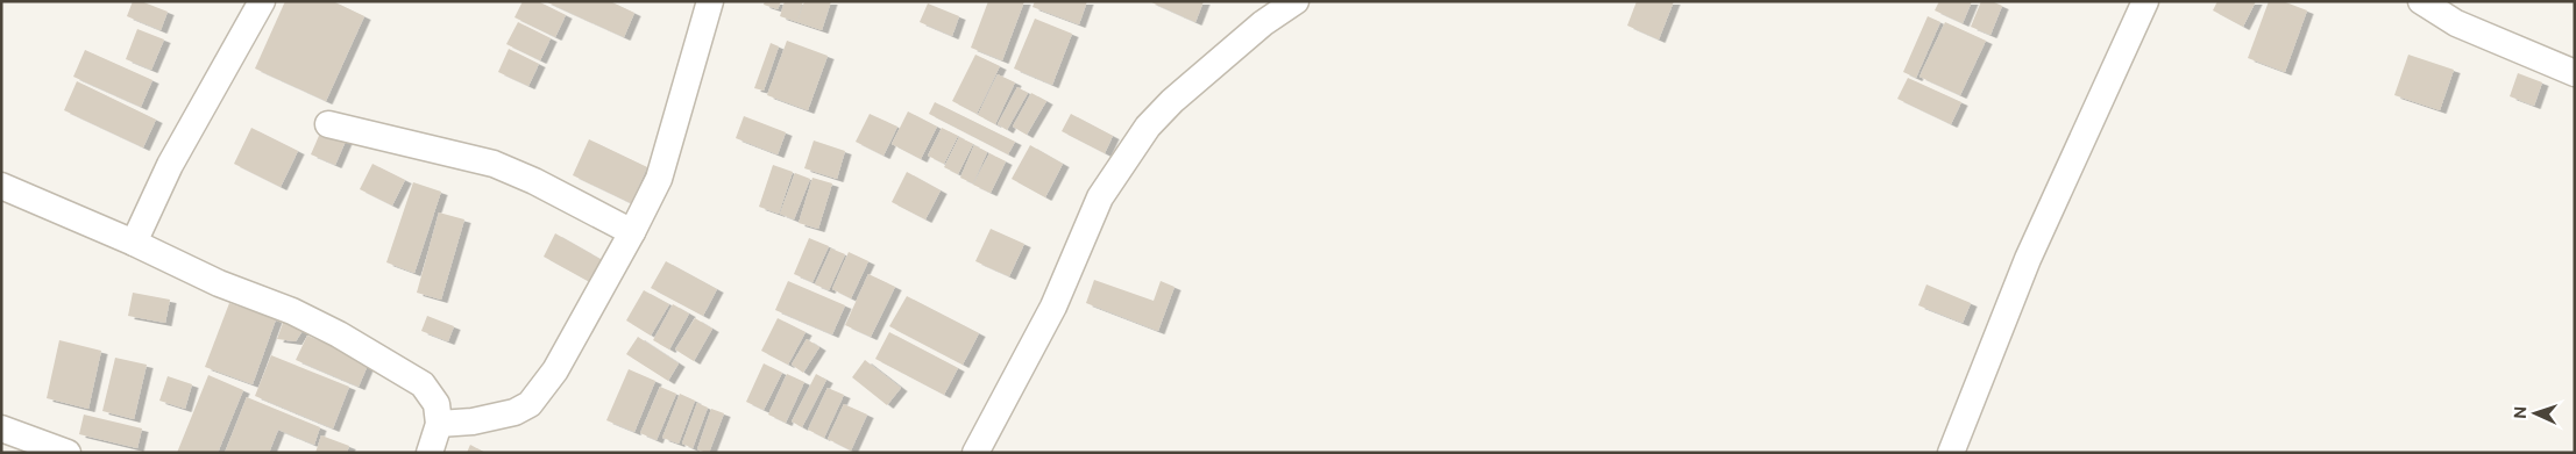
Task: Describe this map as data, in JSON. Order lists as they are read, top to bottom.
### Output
{
  "north": "left"
}
